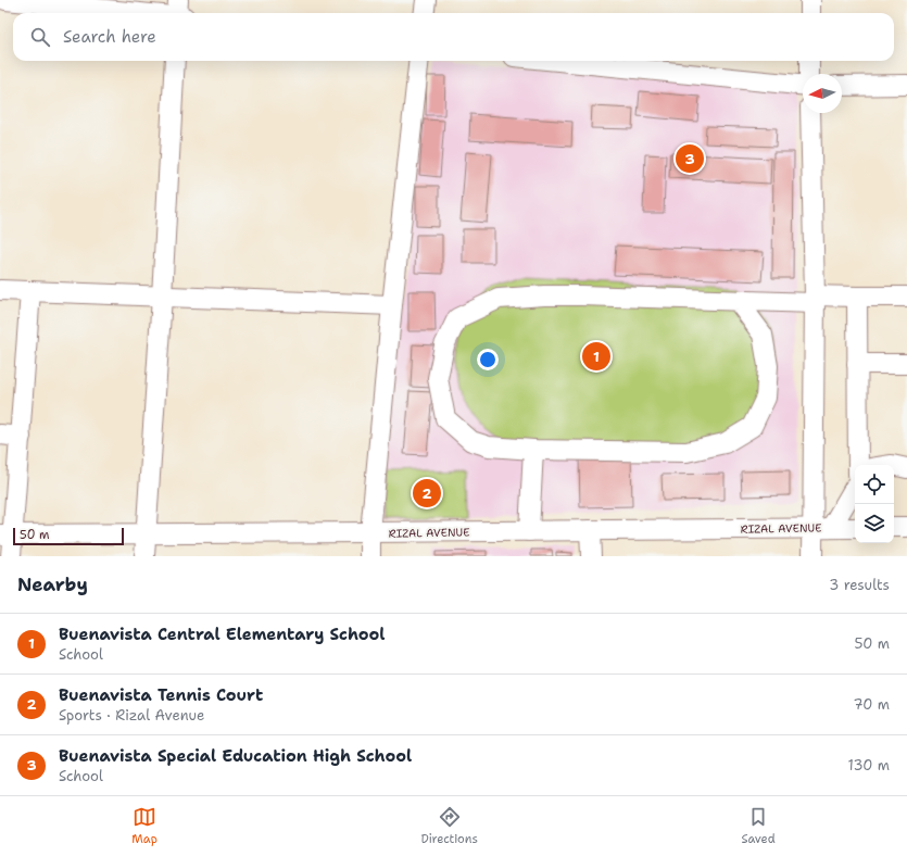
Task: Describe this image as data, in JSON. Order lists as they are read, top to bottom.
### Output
{
  "streets": {
    "street": ["RIZAL AVENUE"]
  },
  "scale_bar": "50 m",
  "north": "left",
  "page": {
    "search": "Search here",
    "pins": ["3", "1", "2"],
    "scale": "50 m",
    "heading": ["Nearby", "3 results"],
    "list": [
      {
        "mark": "1",
        "name": "Buenavista Central Elementary School",
        "note": "School",
        "value": "50 m"
      },
      {
        "mark": "2",
        "name": "Buenavista Tennis Court",
        "note": "Sports · Rizal Avenue",
        "value": "70 m"
      },
      {
        "mark": "3",
        "name": "Buenavista Special Education High School",
        "note": "School",
        "value": "130 m"
      }
    ],
    "nav": ["Map", "Directions", "Saved"]
  }
}
